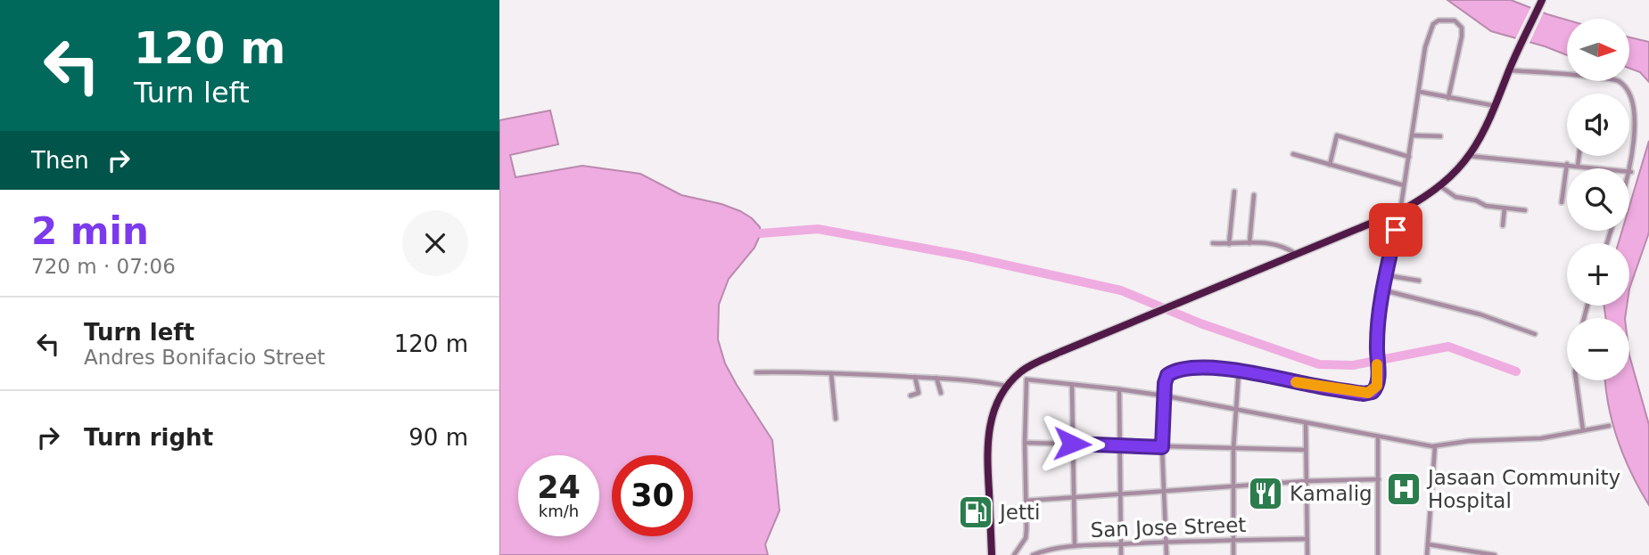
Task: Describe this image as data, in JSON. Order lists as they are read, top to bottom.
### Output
{
  "streets": {
    "street": ["San Jose Street"]
  },
  "places": {
    "hospital": ["Jasaan Community Hospital"],
    "restaurant": ["Kamalig"],
    "fuel station": ["Jetti"]
  },
  "north": "right",
  "page": {
    "turn": ["120 m", "Turn left"],
    "map_buttons": ["+", "−"],
    "then": "Then",
    "heading": ["2 min", "720 m · 07:06"],
    "list": [
      {
        "name": "Turn left",
        "note": "Andres Bonifacio Street",
        "value": "120 m"
      },
      {
        "name": "Turn right",
        "value": "90 m"
      }
    ],
    "speed": "24 km/h",
    "limit": "30"
  }
}
